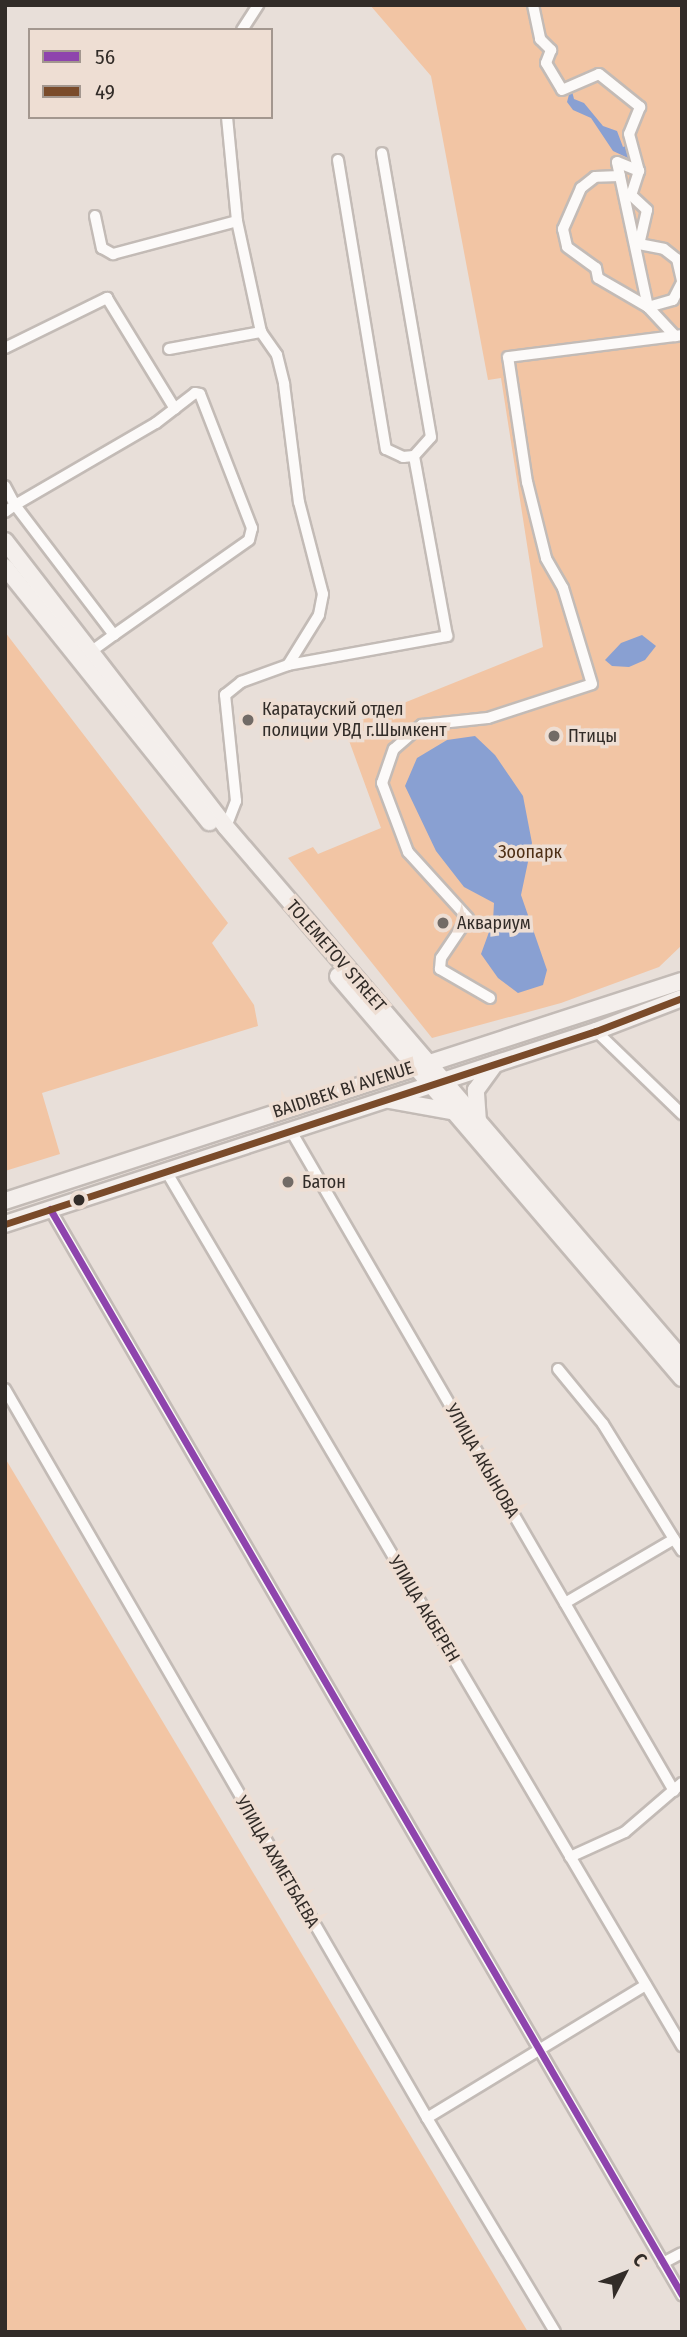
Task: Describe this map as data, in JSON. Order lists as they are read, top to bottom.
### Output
{
  "streets": {
    "main road": ["TOLEMETOV STREET", "BAIDIBEK BI AVENUE"],
    "street": ["УЛИЦА АКЫНОВА", "УЛИЦА АКБЕРЕН", "УЛИЦА АХМЕТБАЕВА"]
  },
  "crossings": [
    ["TOLEMETOV STREET", "BAIDIBEK BI AVENUE"],
    ["BAIDIBEK BI AVENUE", "УЛИЦА АКЫНОВА"],
    ["BAIDIBEK BI AVENUE", "УЛИЦА АКБЕРЕН"]
  ],
  "parks": ["Зоопарк"],
  "places": [
    "Каратауский отдел полиции УВД г.Шымкент",
    "Птицы",
    "Аквариум",
    "Батон"
  ],
  "lines": ["transit line 49", "transit line 56"],
  "legend": ["56", "49"],
  "north": "top right"
}
